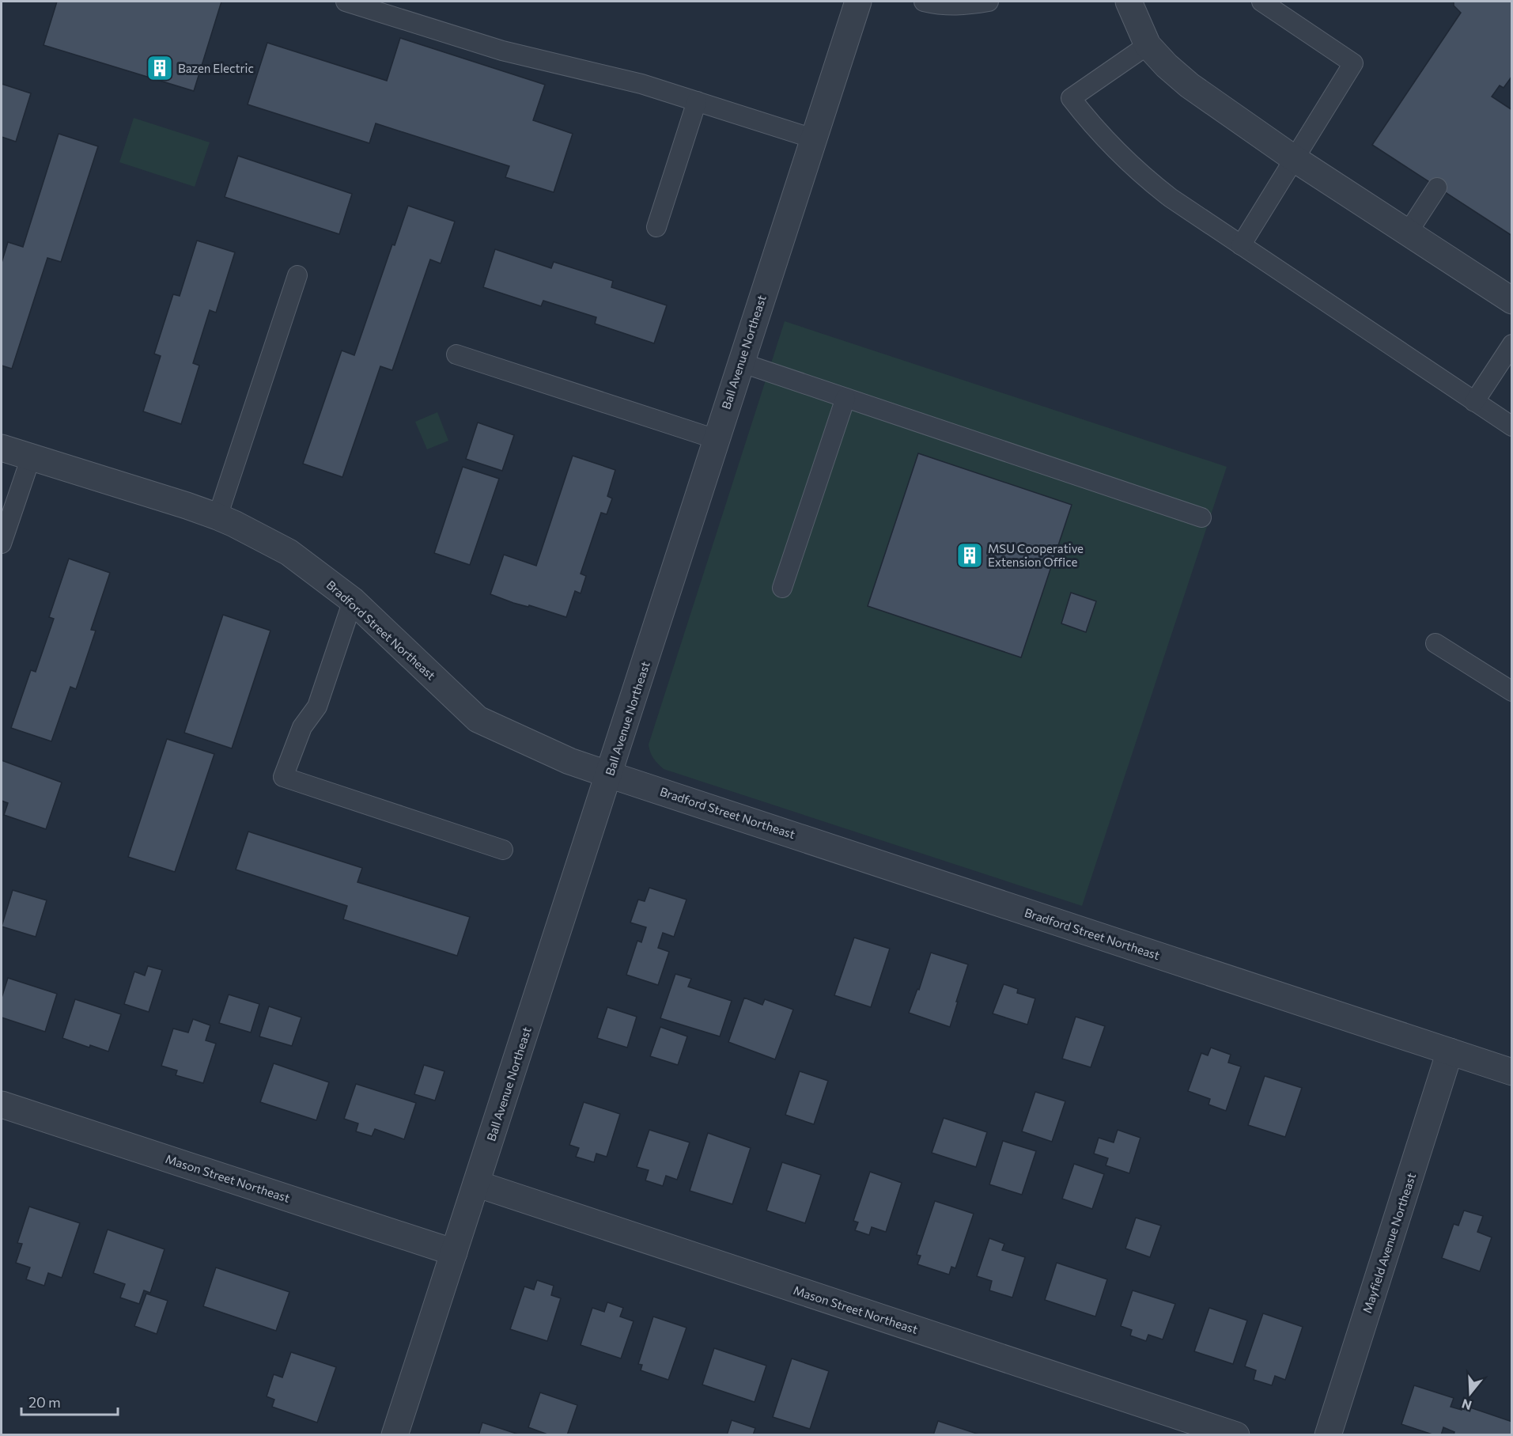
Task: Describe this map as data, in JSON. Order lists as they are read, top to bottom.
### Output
{
  "streets": {
    "street": [
      "Ball Avenue Northeast",
      "Bradford Street Northeast",
      "Mason Street Northeast",
      "Mayfield Avenue Northeast"
    ]
  },
  "crossings": [
    ["Ball Avenue Northeast", "Bradford Street Northeast"],
    ["Ball Avenue Northeast", "Mason Street Northeast"],
    ["Bradford Street Northeast", "Mayfield Avenue Northeast"]
  ],
  "places": {
    "building": ["Bazen Electric", "MSU Cooperative Extension Office"]
  },
  "scale_bar": "20 m",
  "north": "bottom"
}
